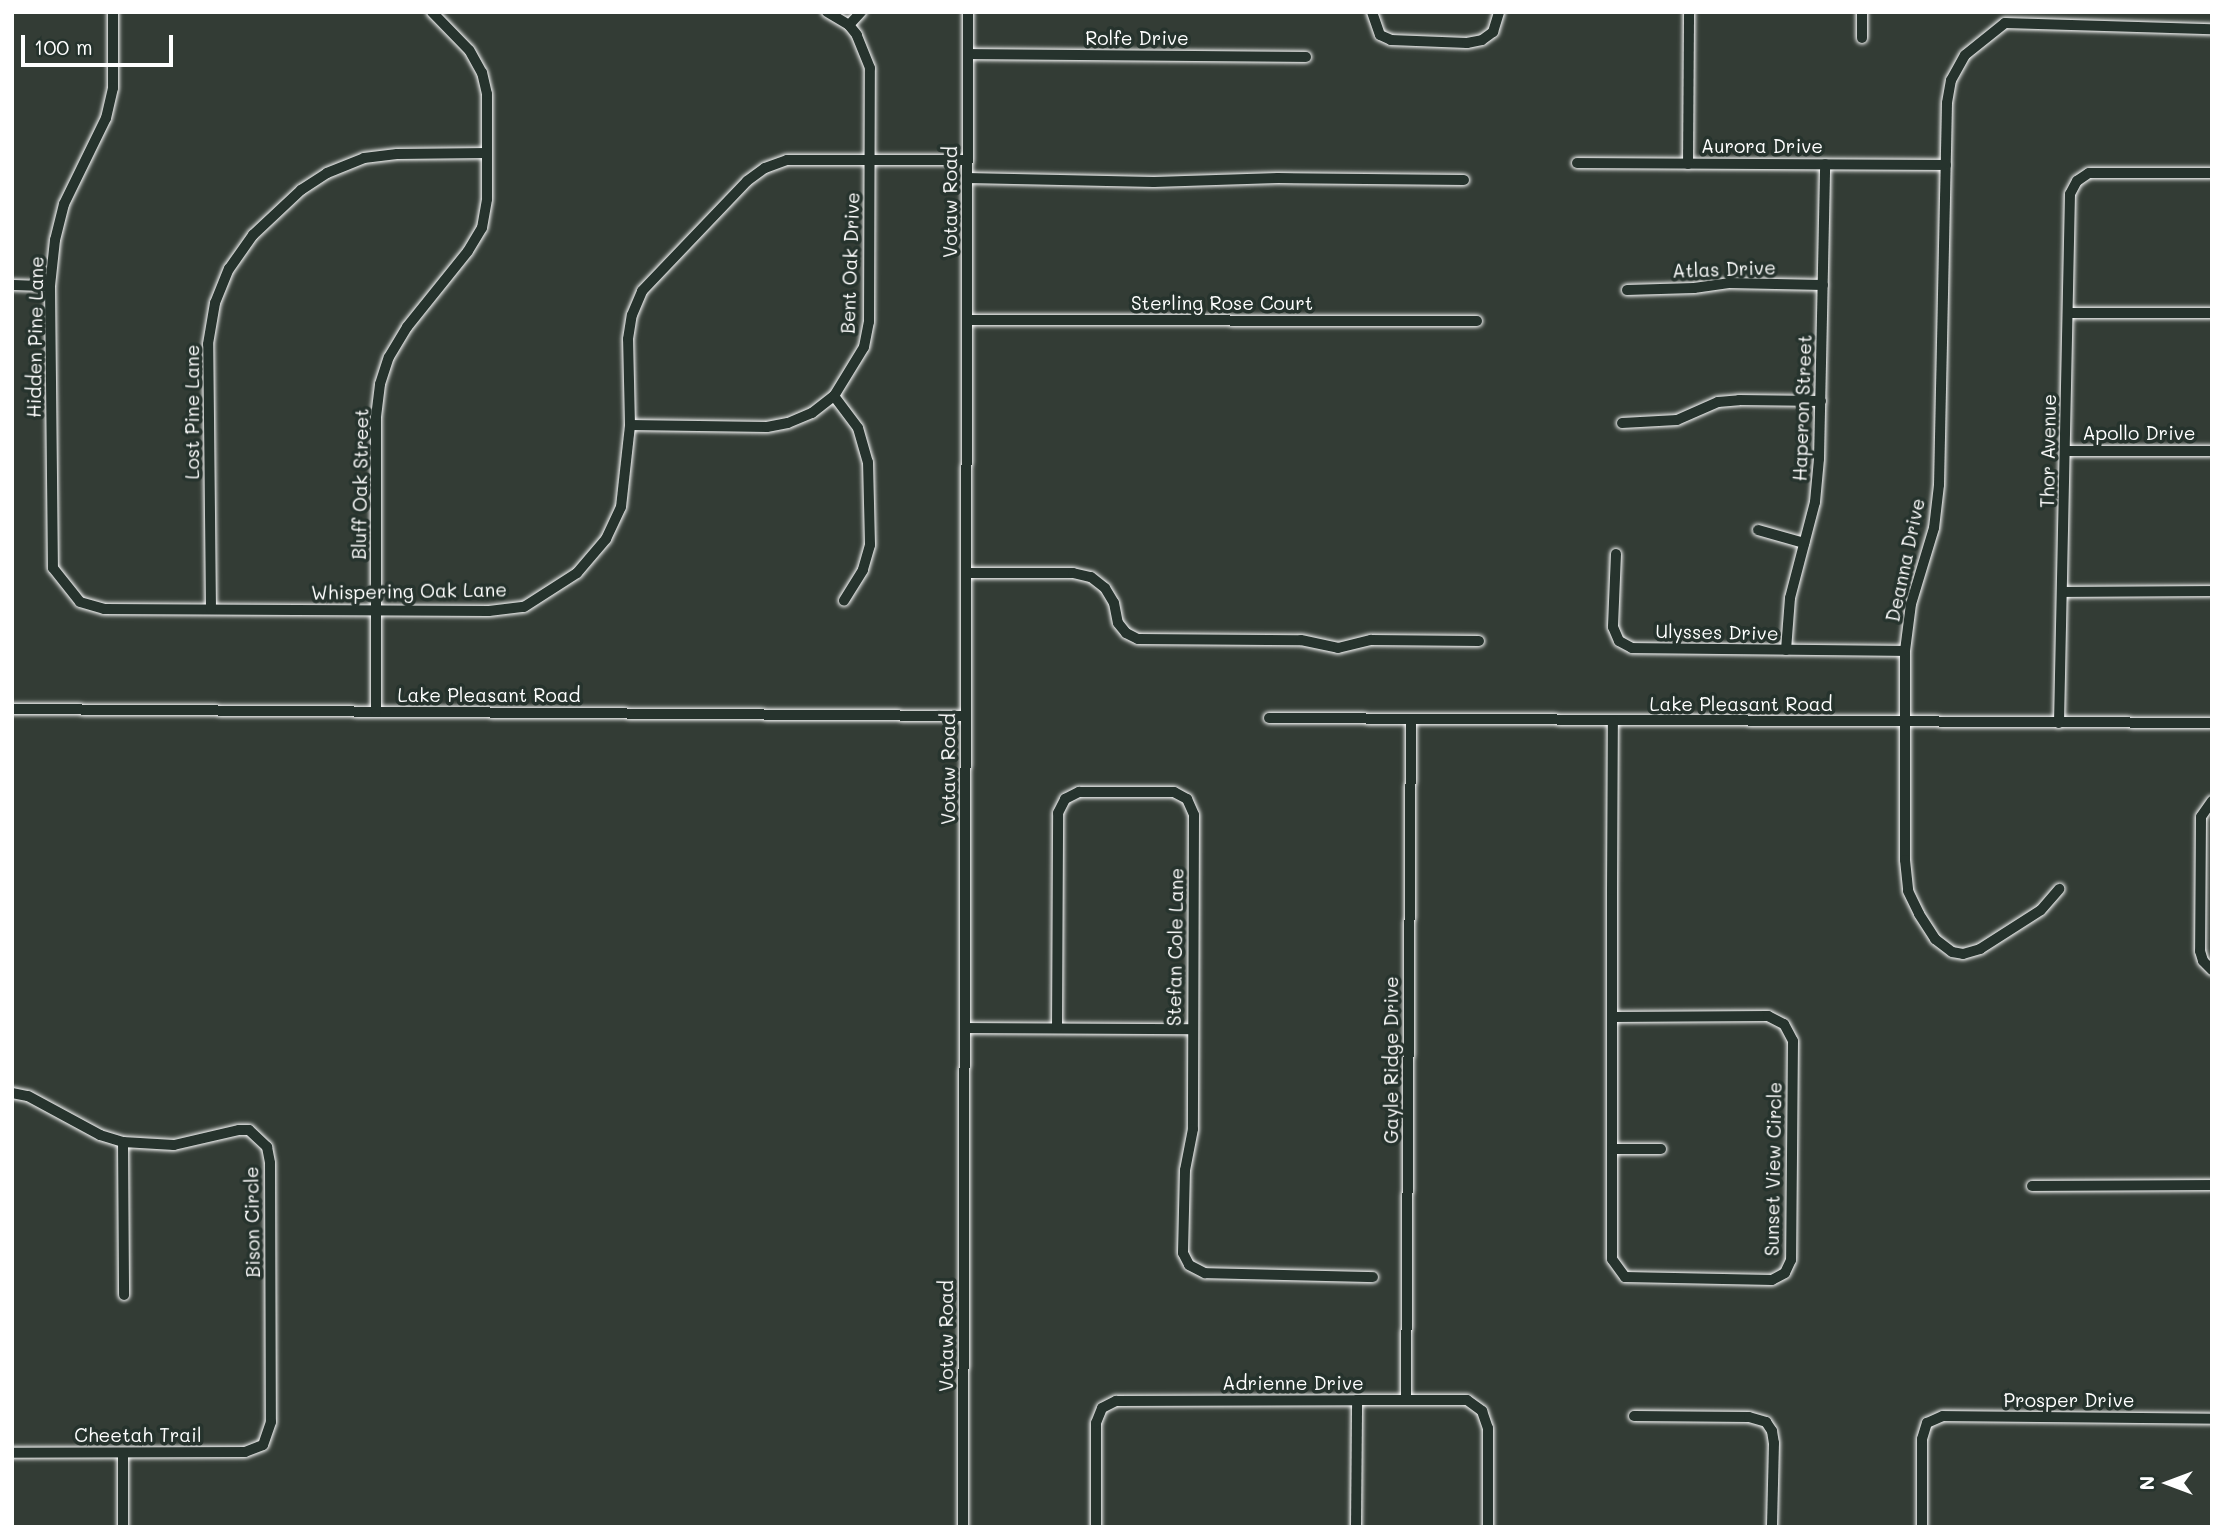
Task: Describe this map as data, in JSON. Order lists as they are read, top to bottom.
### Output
{
  "streets": {
    "street": [
      "Rolfe Drive",
      "Aurora Drive",
      "Votaw Road",
      "Bent Oak Drive",
      "Atlas Drive",
      "Sterling Rose Court",
      "Hidden Pine Lane",
      "Haperon Street",
      "Lost Pine Lane",
      "Apollo Drive",
      "Thor Avenue",
      "Bluff Oak Street",
      "Deanna Drive",
      "Whispering Oak Lane",
      "Ulysses Drive",
      "Lake Pleasant Road",
      "Stefan Cole Lane",
      "Gayle Ridge Drive",
      "Sunset View Circle",
      "Bison Circle",
      "Adrienne Drive",
      "Prosper Drive",
      "Cheetah Trail"
    ]
  },
  "crossings": [
    ["Rolfe Drive", "Votaw Road"],
    ["Aurora Drive", "Haperon Street"],
    ["Aurora Drive", "Deanna Drive"],
    ["Votaw Road", "Sterling Rose Court"],
    ["Votaw Road", "Whispering Oak Lane"],
    ["Votaw Road", "Lake Pleasant Road"],
    ["Bent Oak Drive", "Whispering Oak Lane"],
    ["Atlas Drive", "Haperon Street"],
    ["Hidden Pine Lane", "Whispering Oak Lane"],
    ["Haperon Street", "Ulysses Drive"],
    ["Lost Pine Lane", "Bluff Oak Street"],
    ["Lost Pine Lane", "Whispering Oak Lane"],
    ["Apollo Drive", "Thor Avenue"],
    ["Thor Avenue", "Lake Pleasant Road"],
    ["Bluff Oak Street", "Whispering Oak Lane"],
    ["Bluff Oak Street", "Lake Pleasant Road"],
    ["Deanna Drive", "Ulysses Drive"],
    ["Deanna Drive", "Lake Pleasant Road"],
    ["Lake Pleasant Road", "Gayle Ridge Drive"],
    ["Lake Pleasant Road", "Sunset View Circle"],
    ["Gayle Ridge Drive", "Adrienne Drive"],
    ["Bison Circle", "Cheetah Trail"]
  ],
  "scale_bar": "100 m",
  "north": "left"
}
